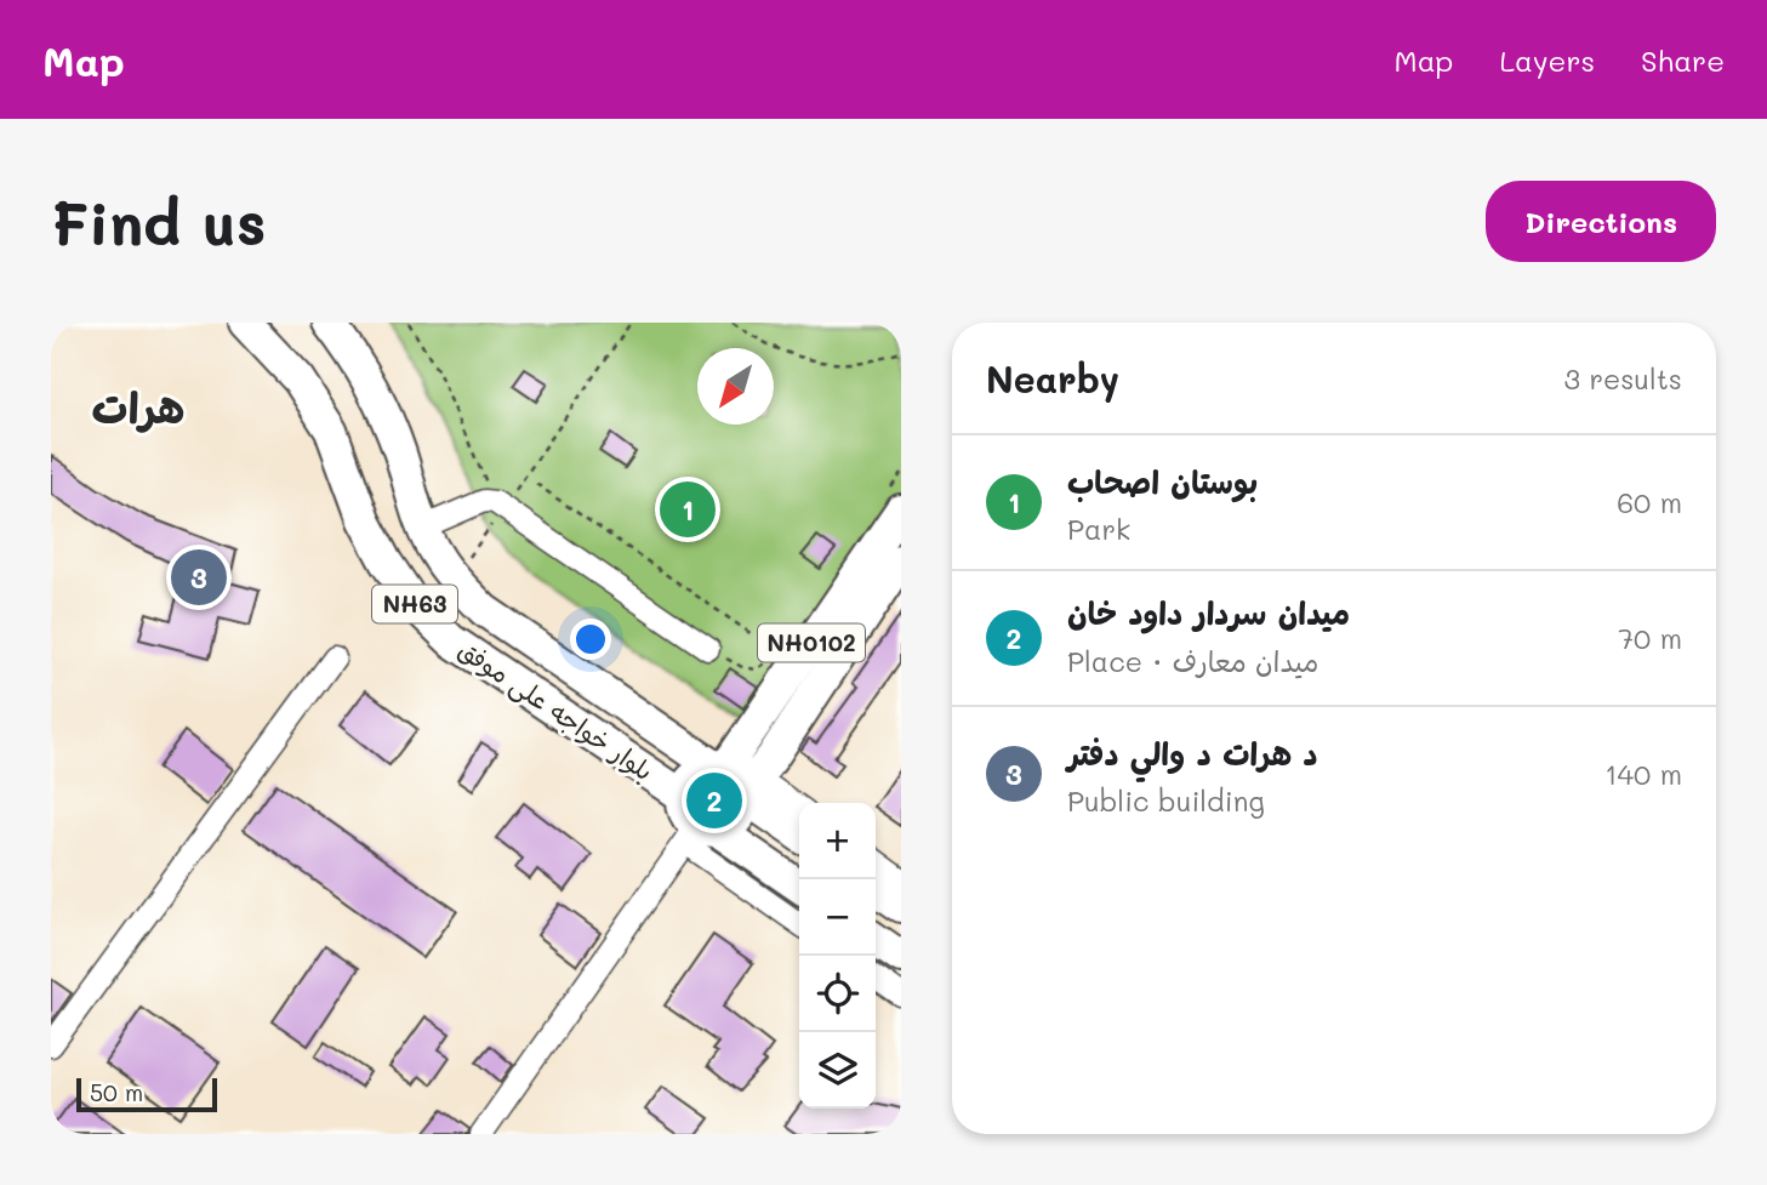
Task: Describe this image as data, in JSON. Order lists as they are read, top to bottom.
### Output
{
  "streets": {
    "highway": ["NH63", "NH0102", "بلوار خواجه علی موفق"]
  },
  "crossings": [
    ["NH63", "NH0102"],
    ["NH63", "بلوار خواجه علی موفق"],
    ["NH0102", "بلوار خواجه علی موفق"]
  ],
  "districts": ["هرات"],
  "scale_bar": "50 m",
  "north": "bottom left",
  "page": {
    "header": "Map",
    "nav": ["Map", "Layers", "Share"],
    "buttons": "Directions",
    "title": "Find us",
    "heading": ["Nearby", "3 results"],
    "list": [
      {
        "mark": "1",
        "name": "بوستان اصحاب",
        "note": "Park",
        "value": "60 m"
      },
      {
        "mark": "2",
        "name": "میدان سردار داود خان",
        "note": "Place · میدان معارف",
        "value": "70 m"
      },
      {
        "mark": "3",
        "name": "د هرات د والي دفتر",
        "note": "Public building",
        "value": "140 m"
      }
    ],
    "pins": ["1", "3", "2"],
    "map_buttons": ["+", "−"],
    "scale": "50 m"
  }
}
